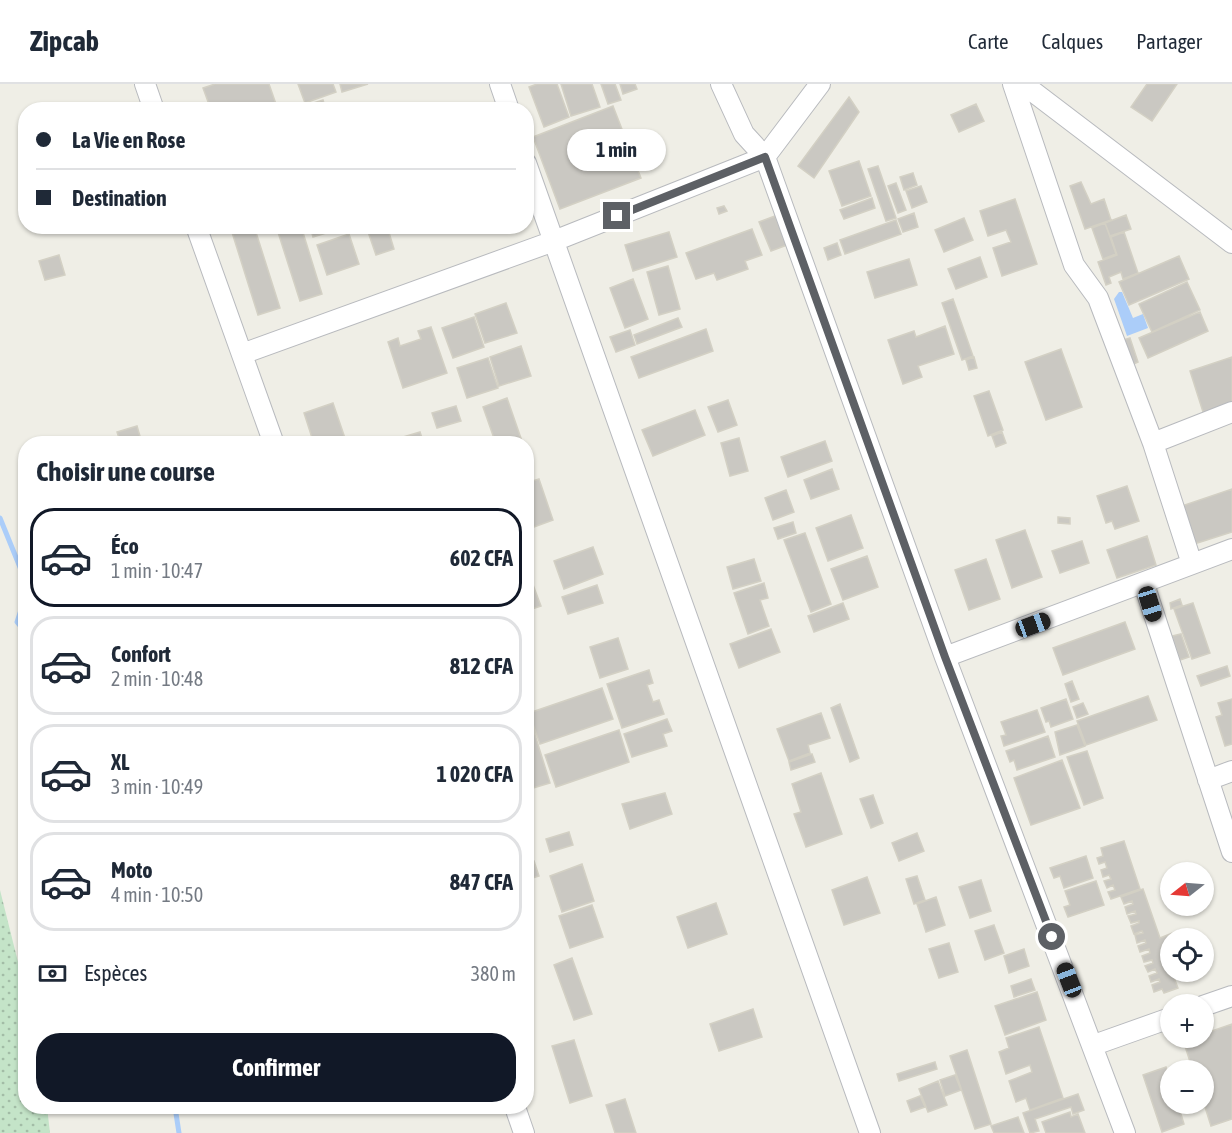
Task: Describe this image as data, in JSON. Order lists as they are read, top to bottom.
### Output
{
  "north": "left",
  "page": {
    "header": "Zipcab",
    "nav": ["Carte", "Calques", "Partager"],
    "banner": ["La Vie en Rose", "Destination"],
    "bubble": "1 min",
    "heading": "Choisir une course",
    "list": [
      {
        "name": "Éco",
        "note": "1 min · 10:47",
        "value": "602 CFA"
      },
      {
        "name": "Confort",
        "note": "2 min · 10:48",
        "value": "812 CFA"
      },
      {
        "name": "XL",
        "note": "3 min · 10:49",
        "value": "1 020 CFA"
      },
      {
        "name": "Moto",
        "note": "4 min · 10:50",
        "value": "847 CFA"
      }
    ],
    "map_buttons": ["+", "−"],
    "pay": ["Espèces", "380 m"],
    "buttons": "Confirmer"
  }
}
